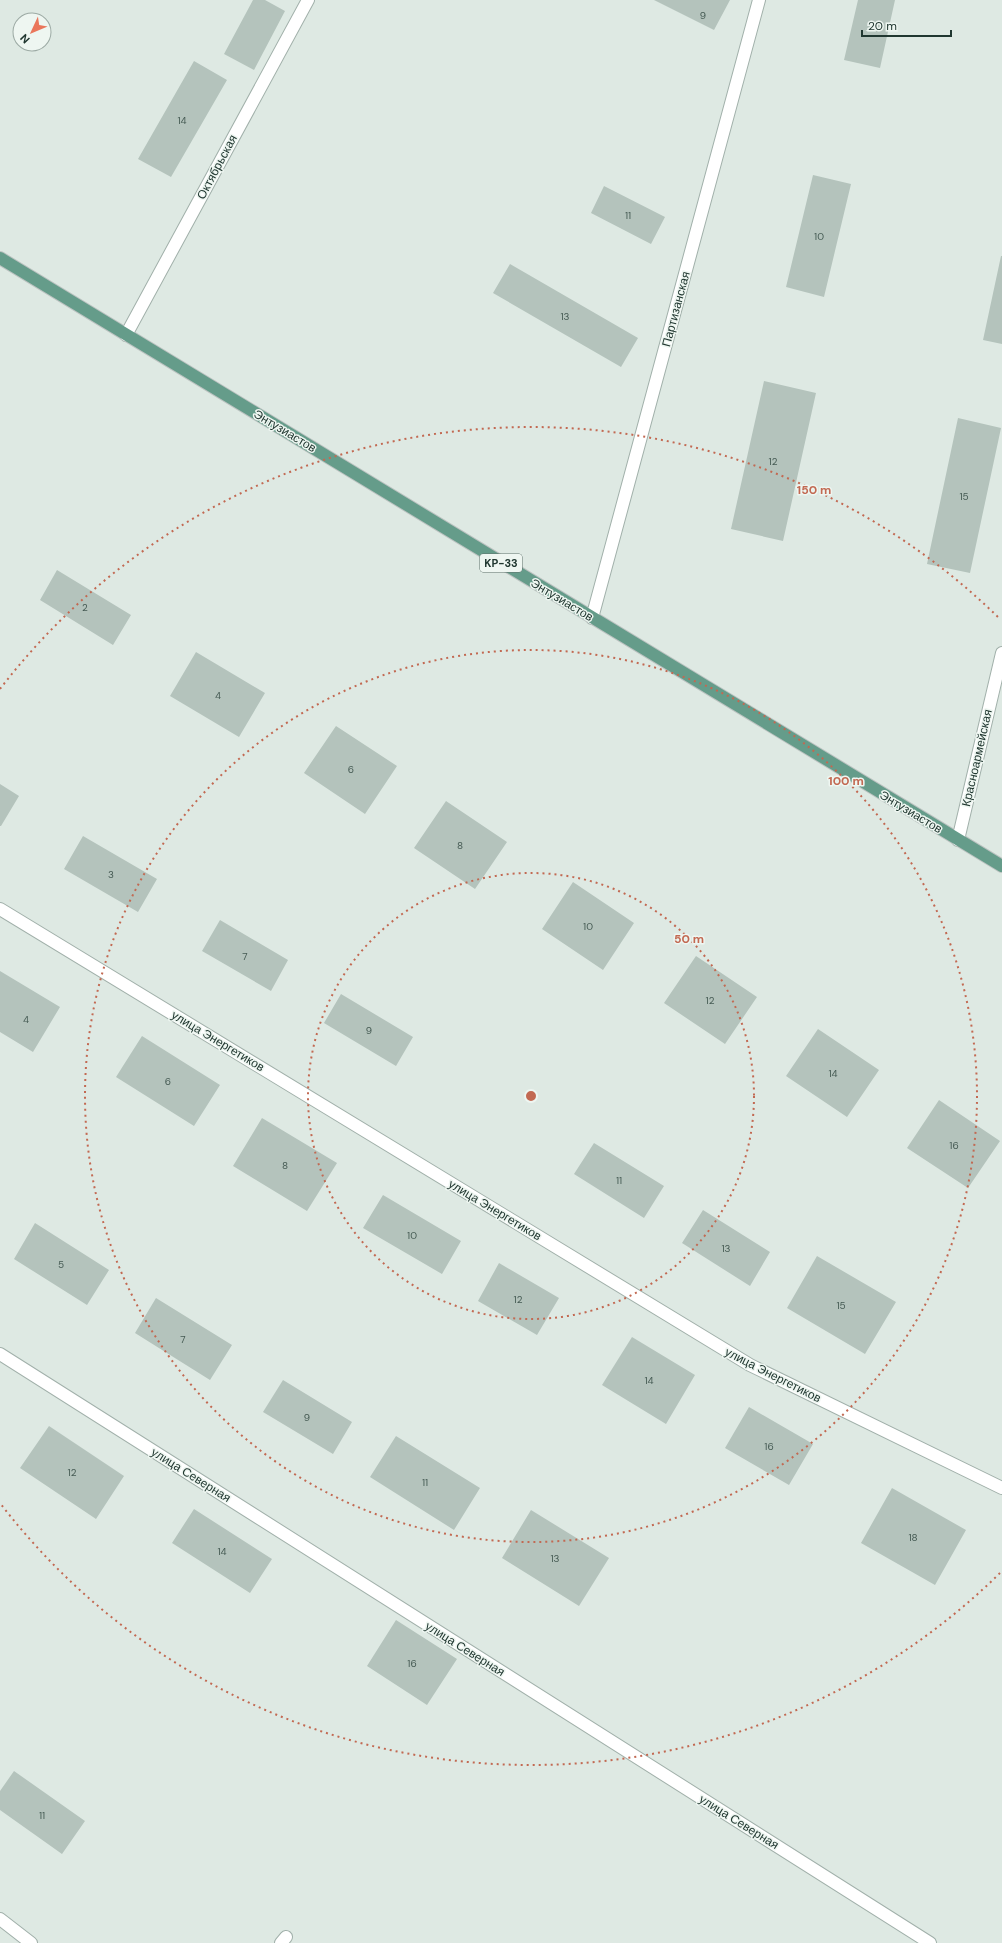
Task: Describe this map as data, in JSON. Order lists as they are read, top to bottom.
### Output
{
  "streets": {
    "main road": ["Энтузиастов", "KP-33"],
    "street": [
      "Октябрьская",
      "Партизанская",
      "Красноармейская",
      "улица Энергетиков",
      "улица Северная"
    ]
  },
  "crossings": [
    ["Октябрьская", "Энтузиастов"],
    ["Партизанская", "Энтузиастов"],
    ["Энтузиастов", "Красноармейская"]
  ],
  "house_numbers": [
    "9",
    "14",
    "11",
    "10",
    "13",
    "12",
    "15",
    "2",
    "4",
    "6",
    "8",
    "3",
    "10",
    "7",
    "12",
    "4",
    "9",
    "14",
    "6",
    "16",
    "8",
    "11",
    "10",
    "13",
    "5",
    "12",
    "15",
    "7",
    "14",
    "9",
    "16",
    "12",
    "11",
    "18",
    "14",
    "13",
    "16",
    "11"
  ],
  "scale_bar": "20 m",
  "north": "bottom left",
  "rings": ["150 m", "100 m", "50 m"]
}
